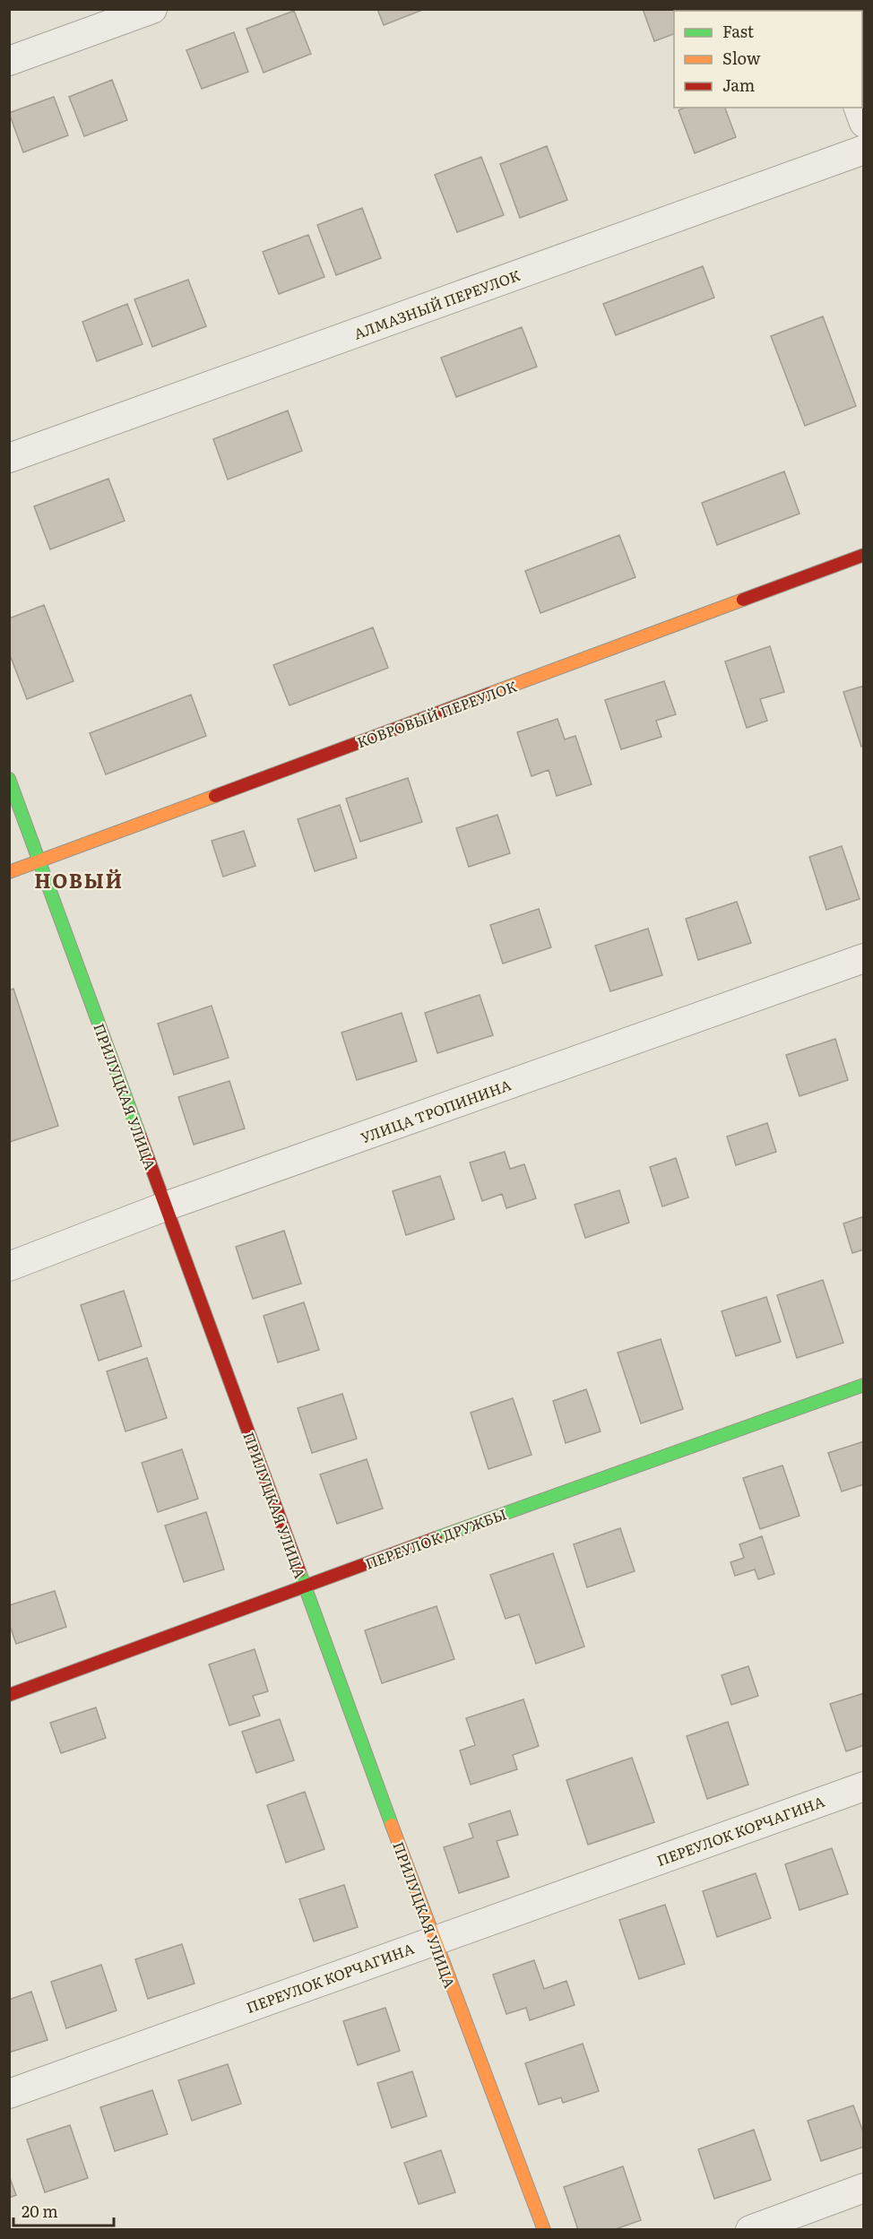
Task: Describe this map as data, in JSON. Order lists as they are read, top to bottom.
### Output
{
  "streets": {
    "street": [
      "АЛМАЗНЫЙ ПЕРЕУЛОК",
      "КОВРОВЫЙ ПЕРЕУЛОК",
      "ПРИЛУЦКАЯ УЛИЦА",
      "УЛИЦА ТРОПИНИНА",
      "ПЕРЕУЛОК ДРУЖБЫ",
      "ПЕРЕУЛОК КОРЧАГИНА"
    ]
  },
  "crossings": [
    ["КОВРОВЫЙ ПЕРЕУЛОК", "ПРИЛУЦКАЯ УЛИЦА"],
    ["ПРИЛУЦКАЯ УЛИЦА", "УЛИЦА ТРОПИНИНА"],
    ["ПРИЛУЦКАЯ УЛИЦА", "ПЕРЕУЛОК ДРУЖБЫ"],
    ["ПРИЛУЦКАЯ УЛИЦА", "ПЕРЕУЛОК КОРЧАГИНА"]
  ],
  "districts": ["НОВЫЙ"],
  "legend": ["Fast", "Slow", "Jam"],
  "scale_bar": "20 m"
}
